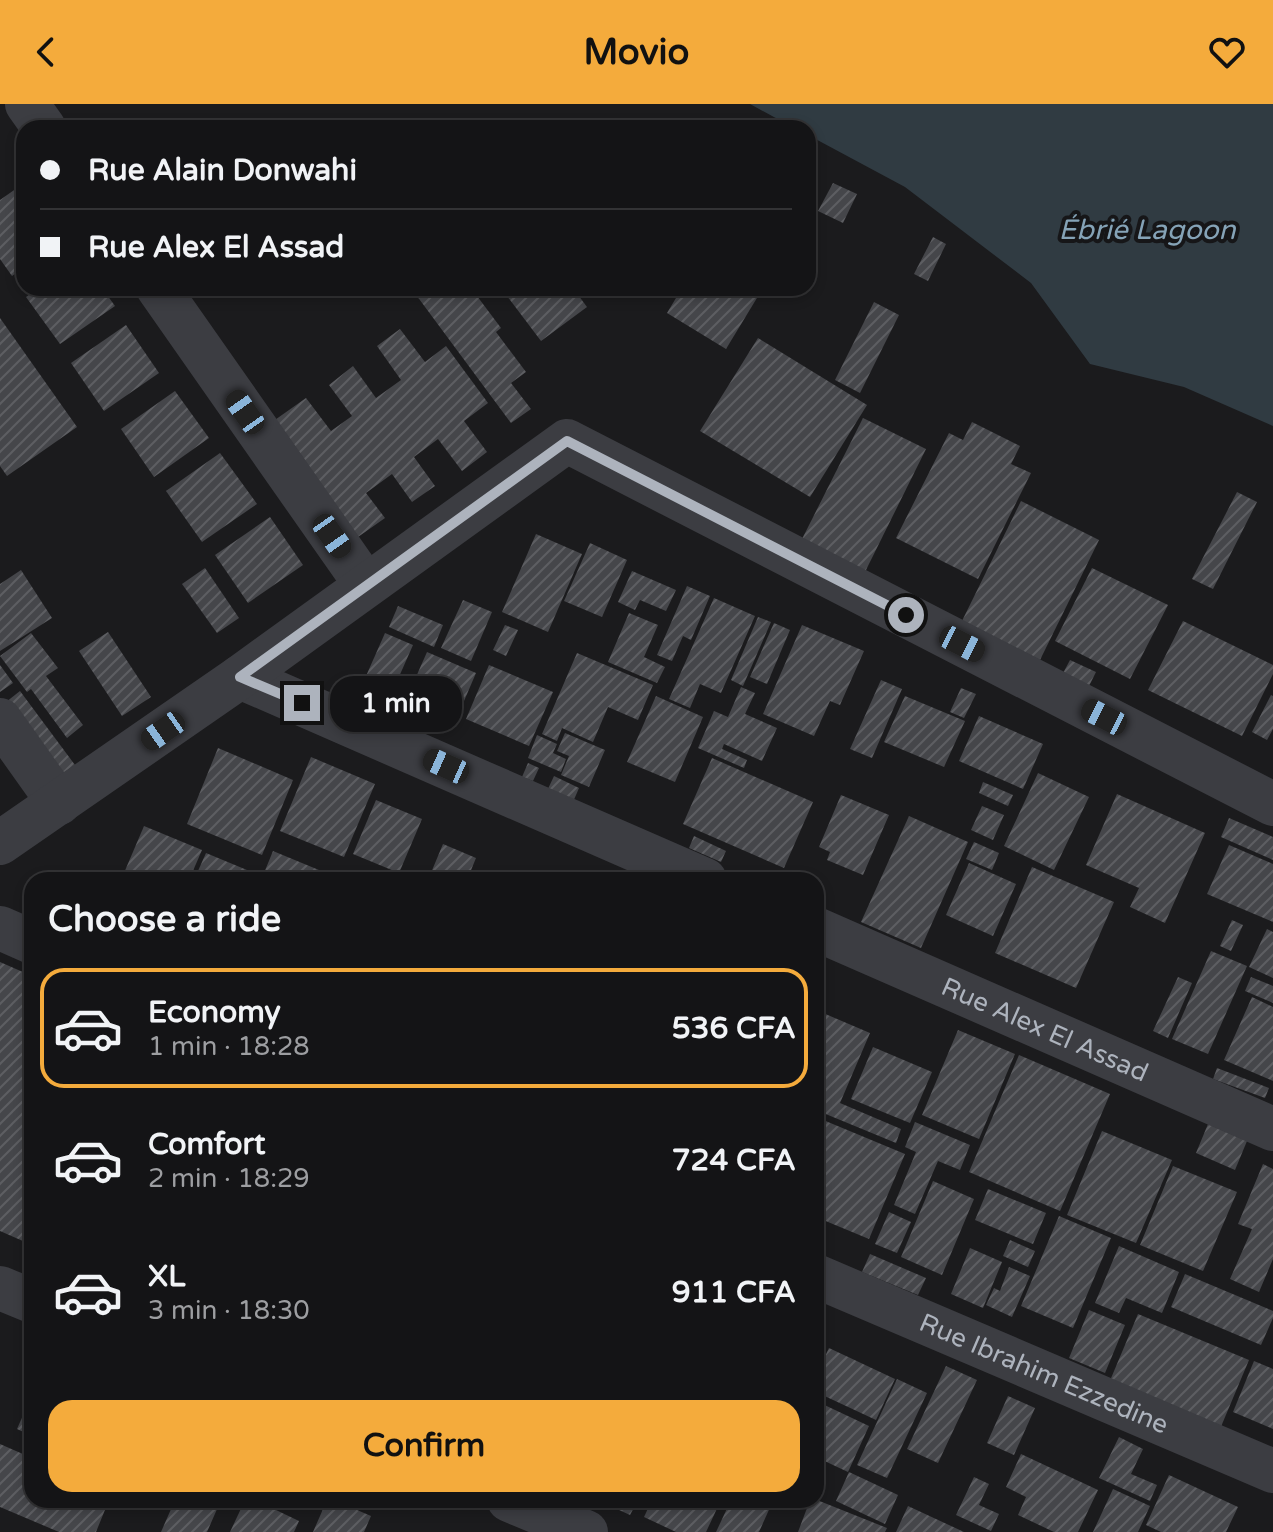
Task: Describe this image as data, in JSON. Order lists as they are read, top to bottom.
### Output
{
  "streets": {
    "street": ["Rue Alex El Assad", "Rue Ibrahim Ezzedine"]
  },
  "water": ["Ébrié Lagoon"],
  "page": {
    "header": "Movio",
    "banner": ["Rue Alain Donwahi", "Rue Alex El Assad"],
    "bubble": "1 min",
    "heading": "Choose a ride",
    "list": [
      {
        "name": "Economy",
        "note": "1 min · 18:28",
        "value": "536 CFA"
      },
      {
        "name": "Comfort",
        "note": "2 min · 18:29",
        "value": "724 CFA"
      },
      {
        "name": "XL",
        "note": "3 min · 18:30",
        "value": "911 CFA"
      }
    ],
    "buttons": "Confirm"
  }
}
